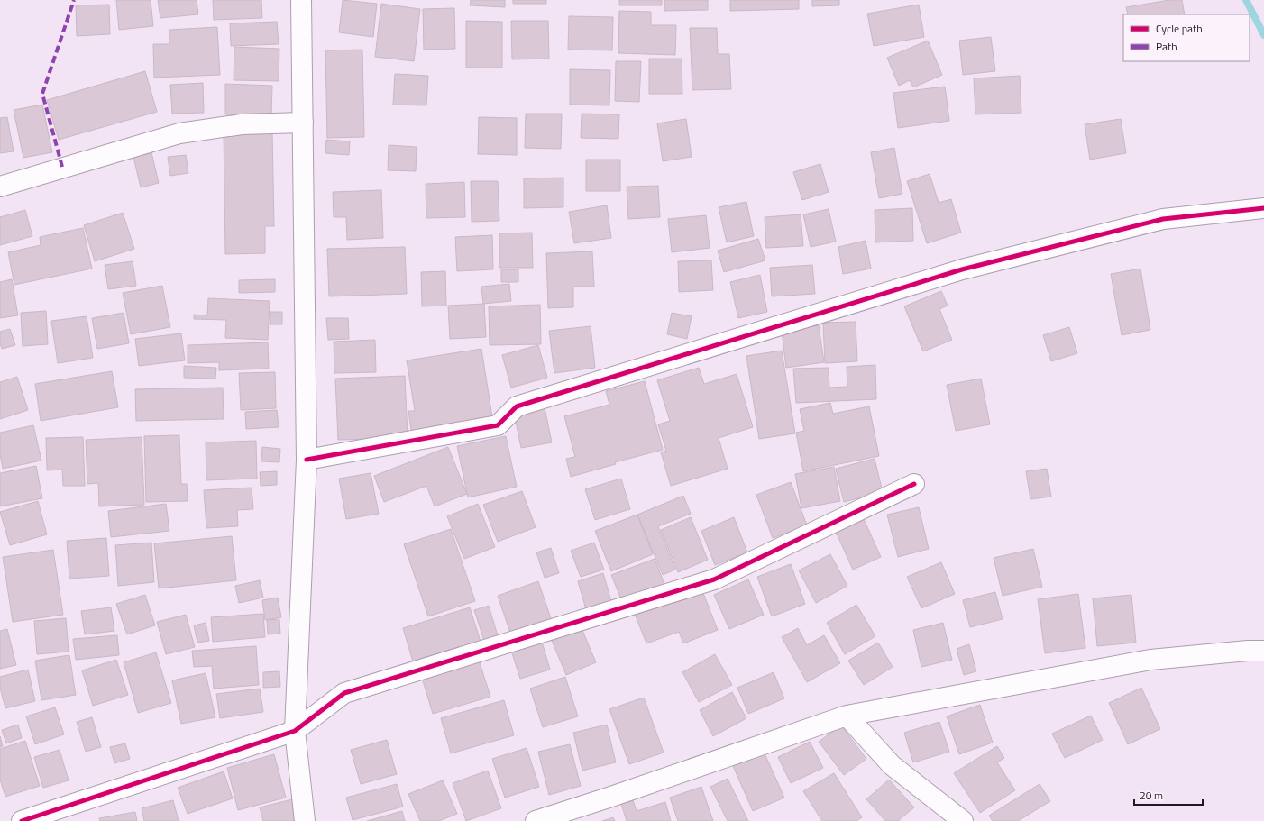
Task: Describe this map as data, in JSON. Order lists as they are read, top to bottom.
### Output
{
  "legend": ["Cycle path", "Path"],
  "scale_bar": "20 m"
}
